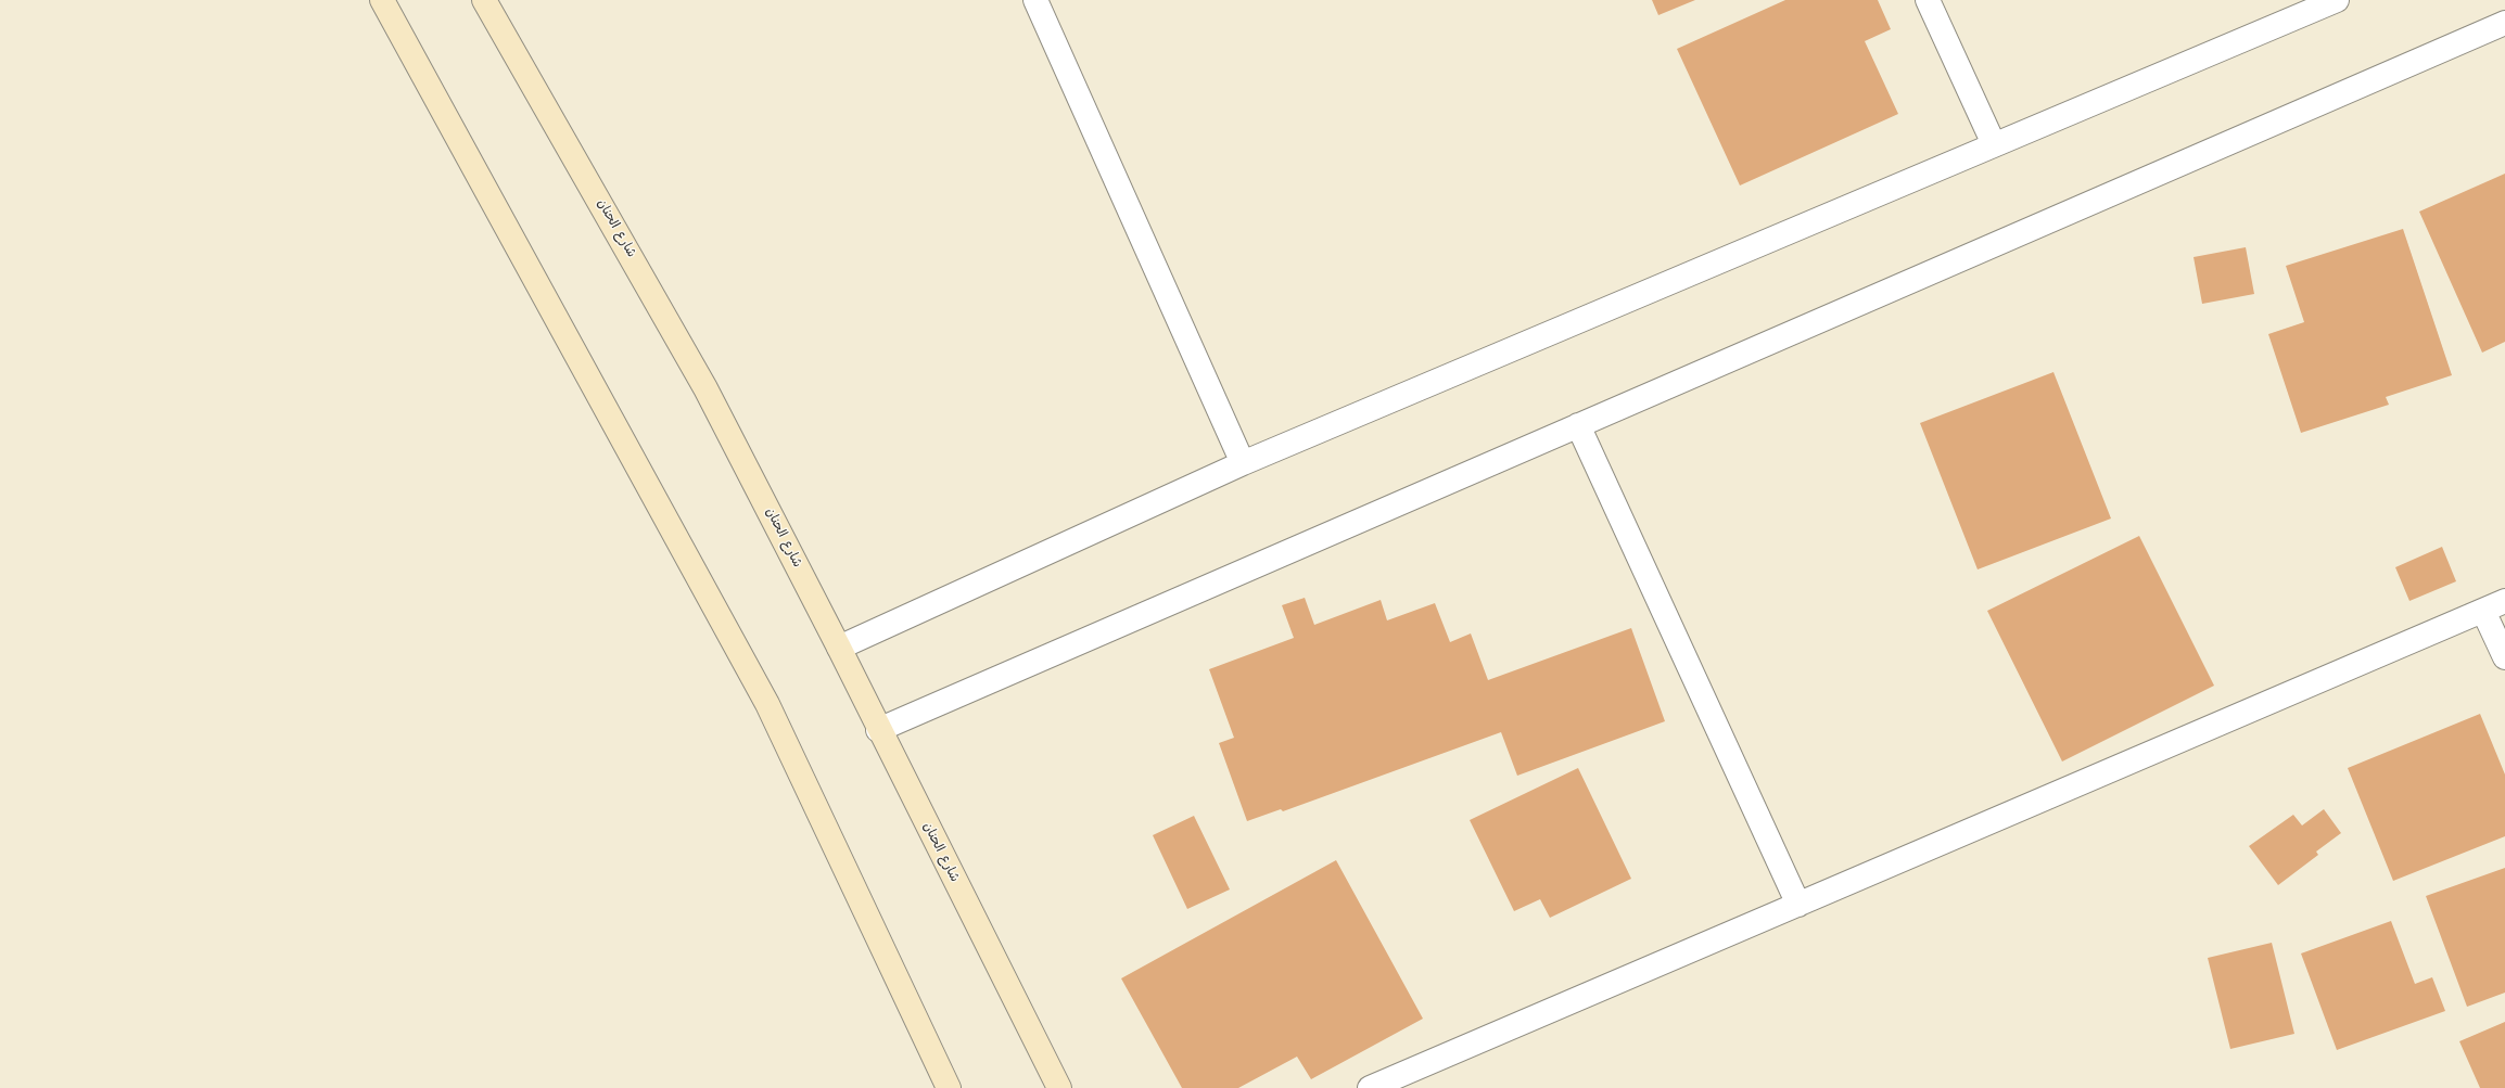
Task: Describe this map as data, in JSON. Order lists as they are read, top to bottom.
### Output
{
  "streets": {
    "main road": ["شارع الحنان"]
  }
}
